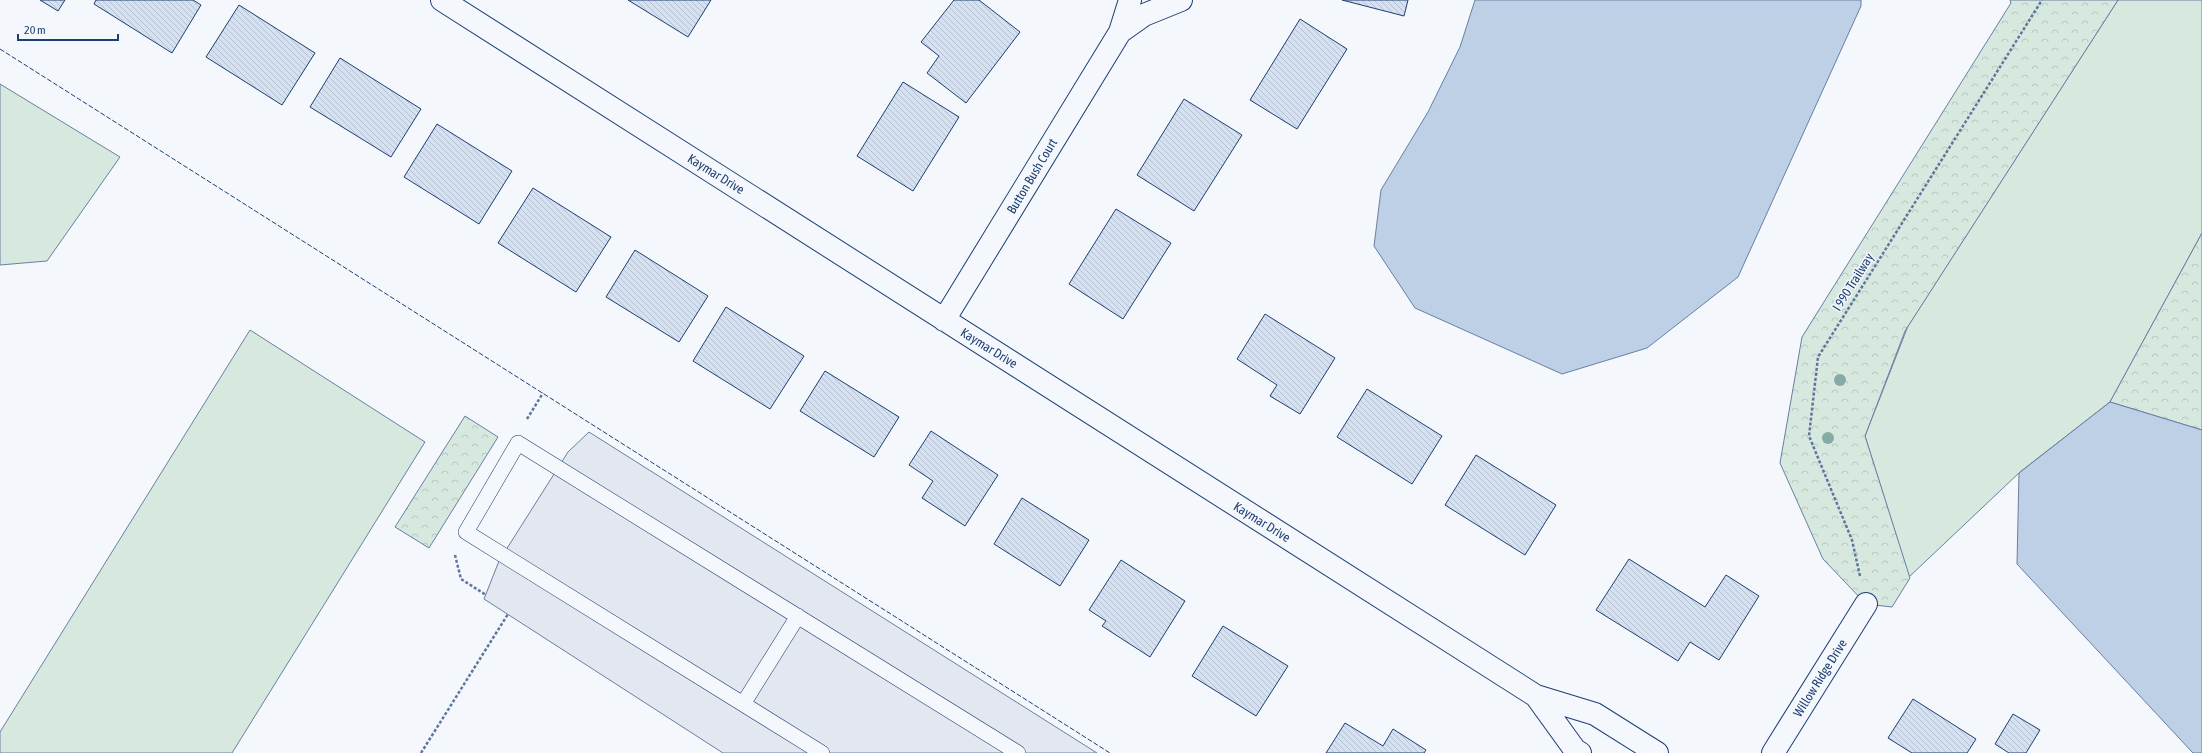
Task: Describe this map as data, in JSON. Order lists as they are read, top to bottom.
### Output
{
  "streets": {
    "street": ["Kaymar Drive", "Button Bush Court", "Willow Ridge Drive"],
    "path": ["I 990 Trailway"]
  },
  "crossings": [
    ["Kaymar Drive", "Button Bush Court"],
    ["I 990 Trailway", "Willow Ridge Drive"]
  ],
  "scale_bar": "20 m"
}
